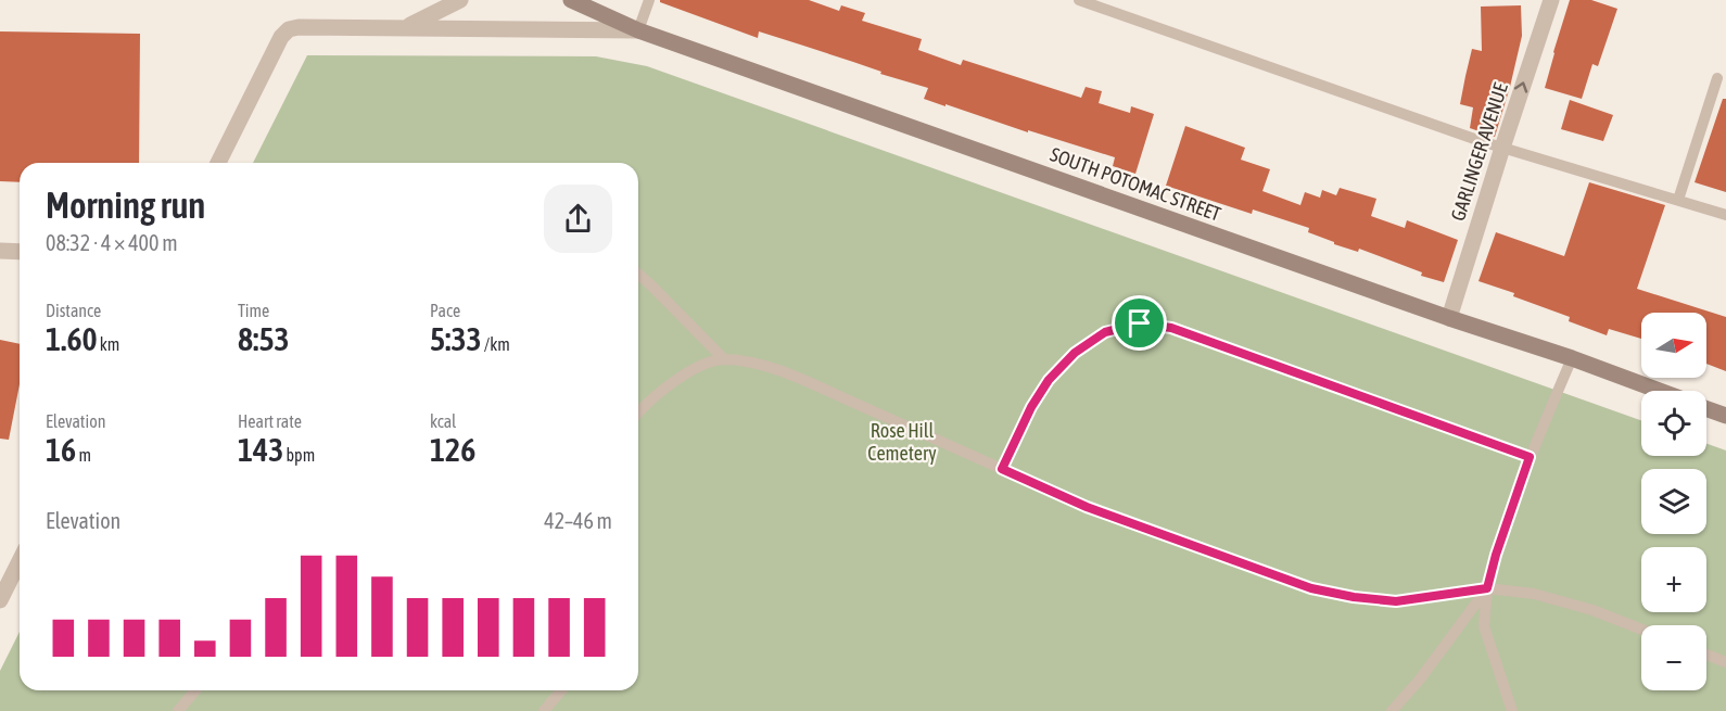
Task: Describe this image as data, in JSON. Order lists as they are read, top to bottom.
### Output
{
  "streets": {
    "main road": ["SOUTH POTOMAC STREET"],
    "street": ["GARLINGER AVENUE"]
  },
  "crossings": [
    ["GARLINGER AVENUE", "SOUTH POTOMAC STREET"]
  ],
  "one_way": ["GARLINGER AVENUE"],
  "parks": ["Rose Hill Cemetery"],
  "north": "right",
  "page": {
    "heading": ["Morning run", "08:32 · 4 × 400 m"],
    "stats": [
      ["Distance", "1.60 km"],
      ["Time", "8:53"],
      ["Pace", "5:33 /km"],
      ["Elevation", "16 m"],
      ["Heart rate", "143 bpm"],
      ["kcal", "126"]
    ],
    "map_buttons": ["+", "−"],
    "chart": ["Elevation", "42–46 m"]
  }
}
